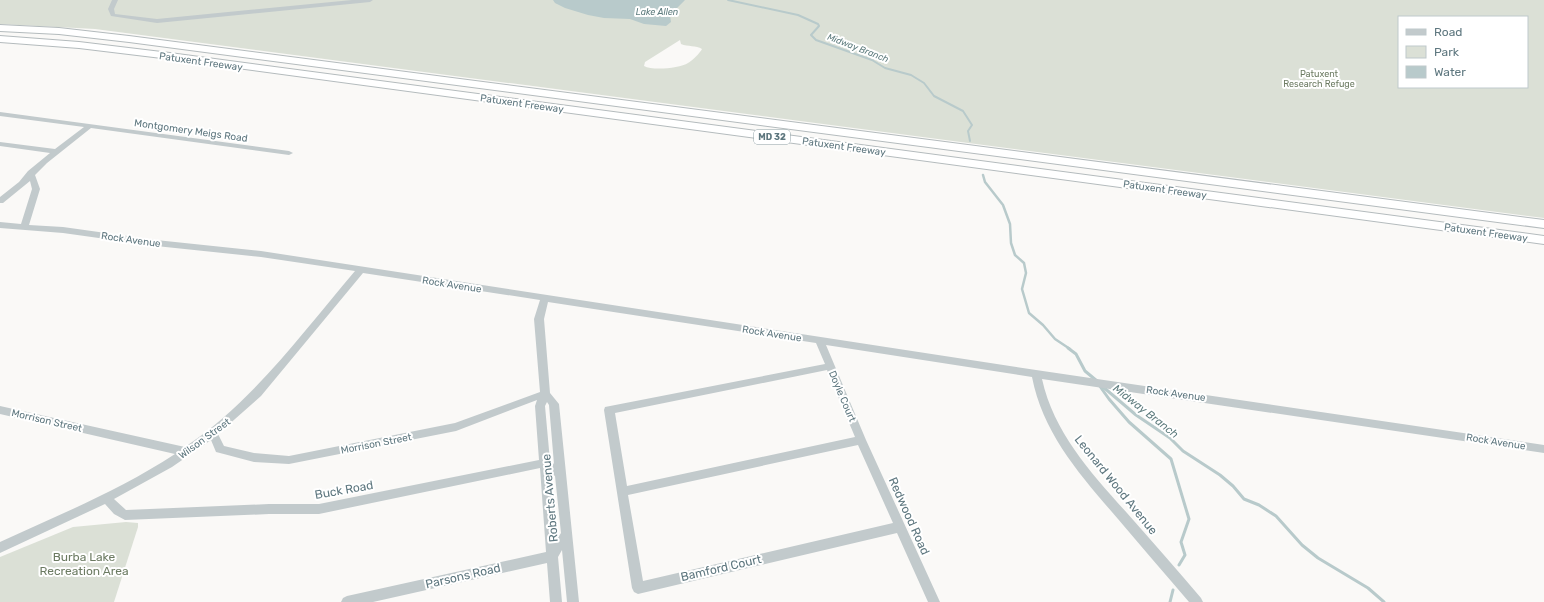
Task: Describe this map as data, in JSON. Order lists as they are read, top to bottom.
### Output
{
  "streets": {
    "highway": ["Patuxent Freeway", "MD 32"],
    "street": [
      "Montgomery Meigs Road",
      "Rock Avenue",
      "Doyle Court",
      "Morrison Street",
      "Wilson Street",
      "Leonard Wood Avenue",
      "Buck Road",
      "Roberts Avenue",
      "Redwood Road",
      "Bamford Court",
      "Parsons Road"
    ]
  },
  "crossings": [
    ["Rock Avenue", "Wilson Street"],
    ["Rock Avenue", "Leonard Wood Avenue"],
    ["Rock Avenue", "Roberts Avenue"],
    ["Doyle Court", "Redwood Road"],
    ["Doyle Court", "Bamford Court"],
    ["Morrison Street", "Wilson Street"],
    ["Morrison Street", "Roberts Avenue"],
    ["Wilson Street", "Buck Road"],
    ["Buck Road", "Roberts Avenue"],
    ["Roberts Avenue", "Parsons Road"],
    ["Redwood Road", "Bamford Court"]
  ],
  "water": ["Lake Allen", "Midway Branch"],
  "parks": ["Patuxent Research Refuge", "Burba Lake Recreation Area"],
  "legend": ["Road", "Park", "Water"]
}
